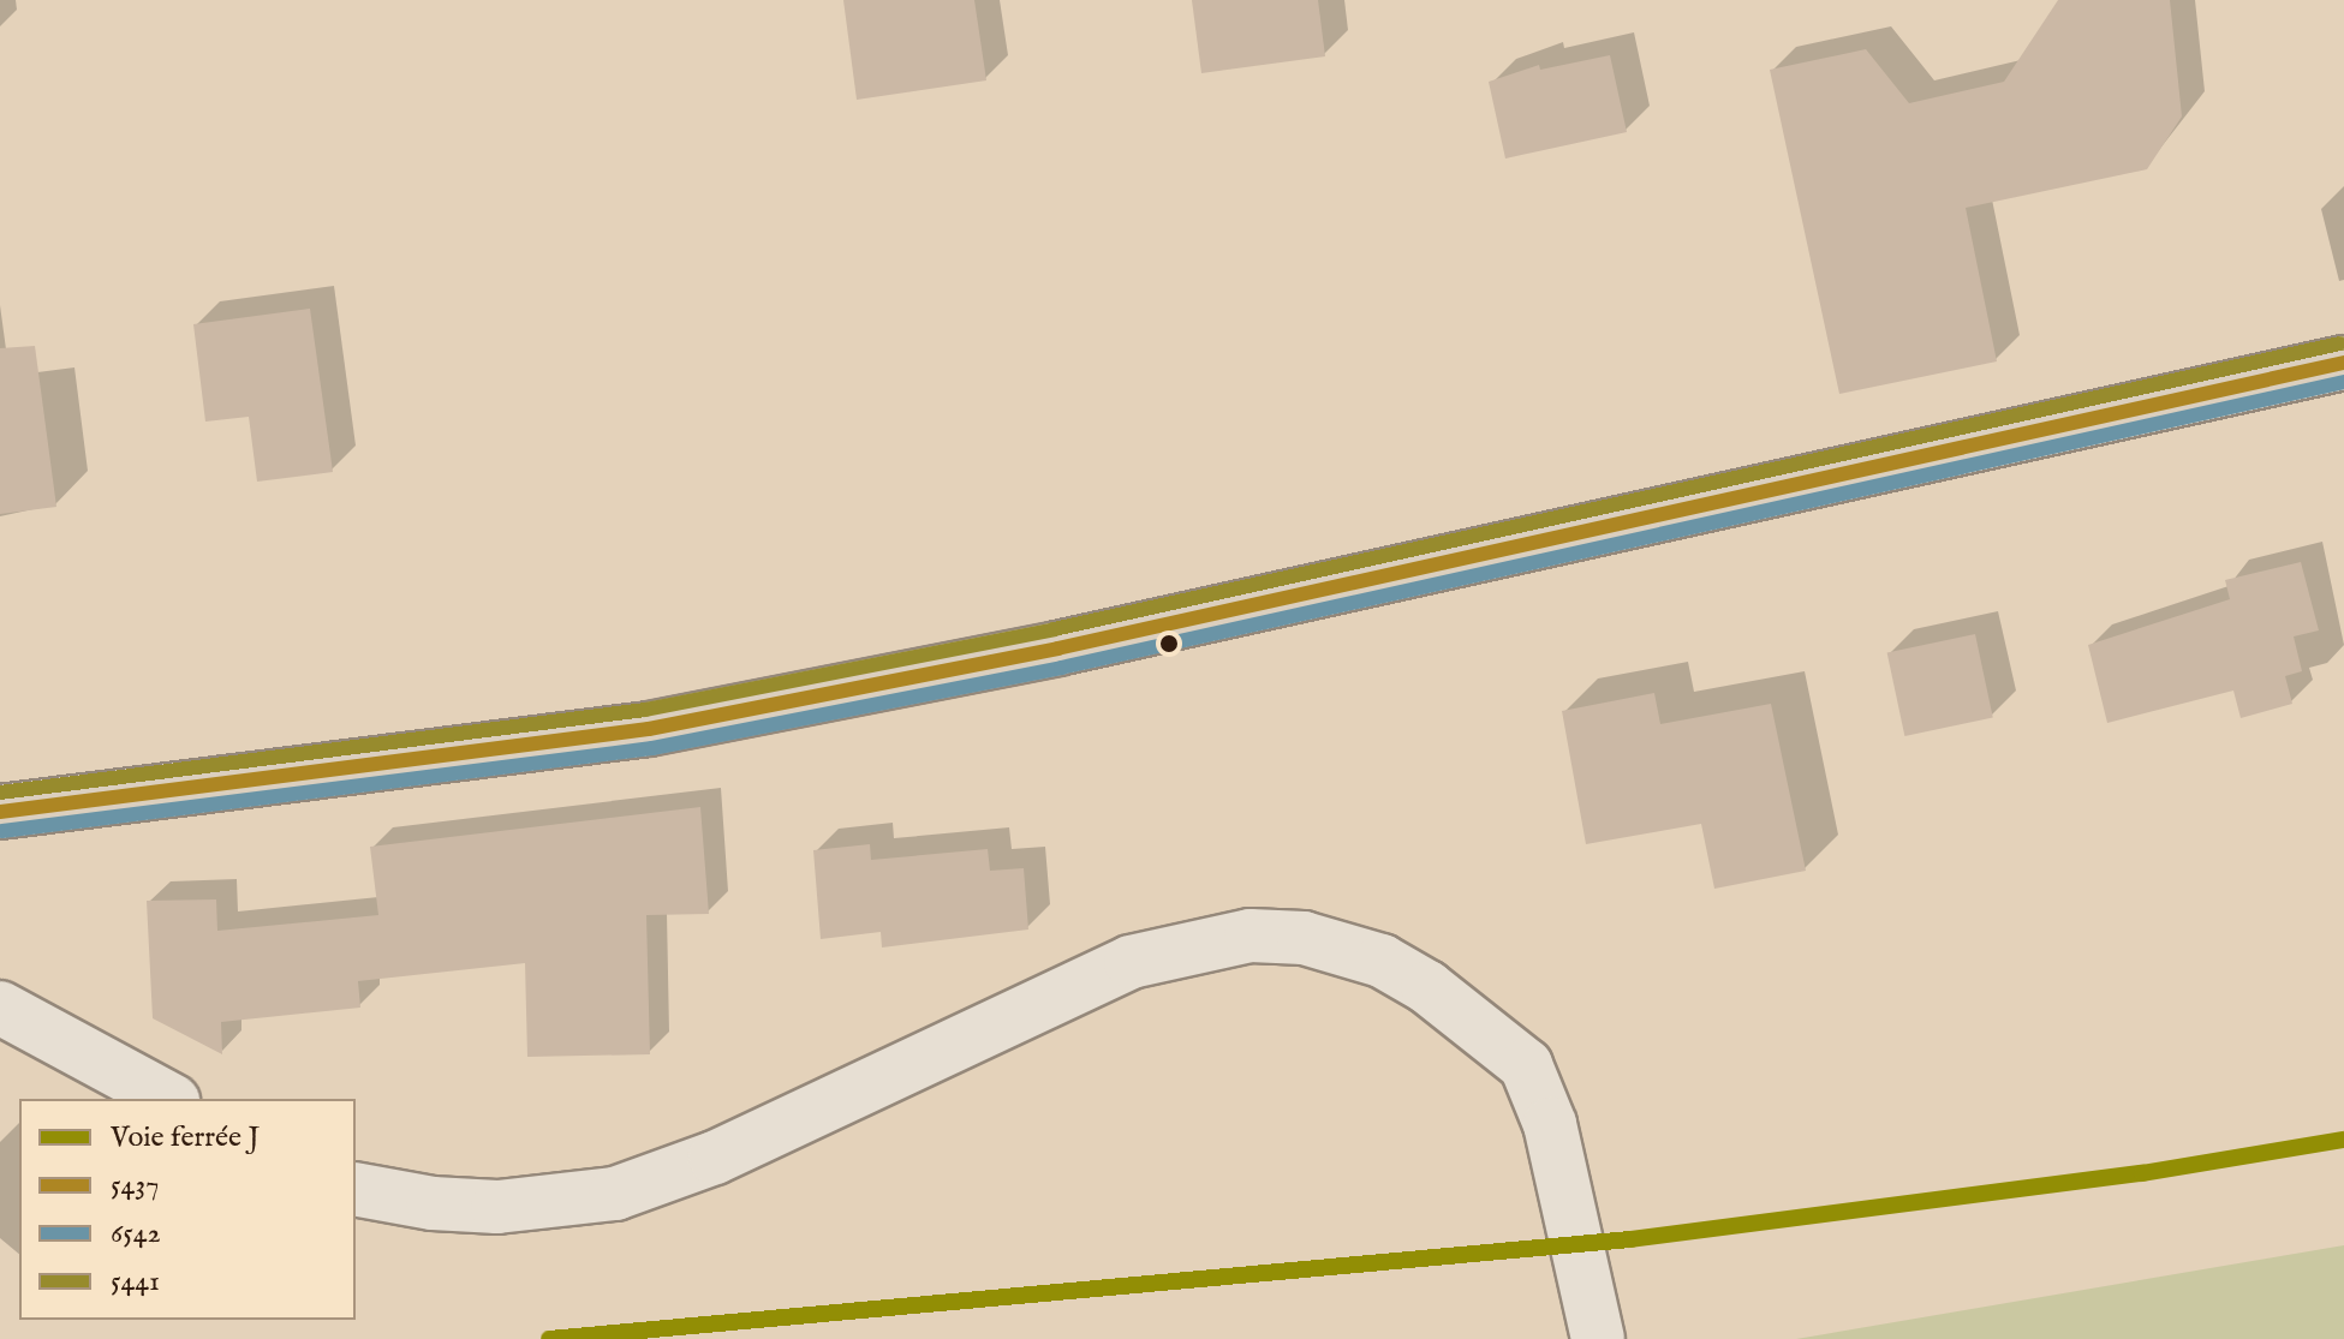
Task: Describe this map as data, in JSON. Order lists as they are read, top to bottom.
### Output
{
  "lines": [
    "transit line 5441",
    "transit line 5437",
    "transit line 6542",
    "rail line J"
  ],
  "legend": [
    "Voie ferrée J",
    "5437",
    "6542",
    "5441"
  ]
}
